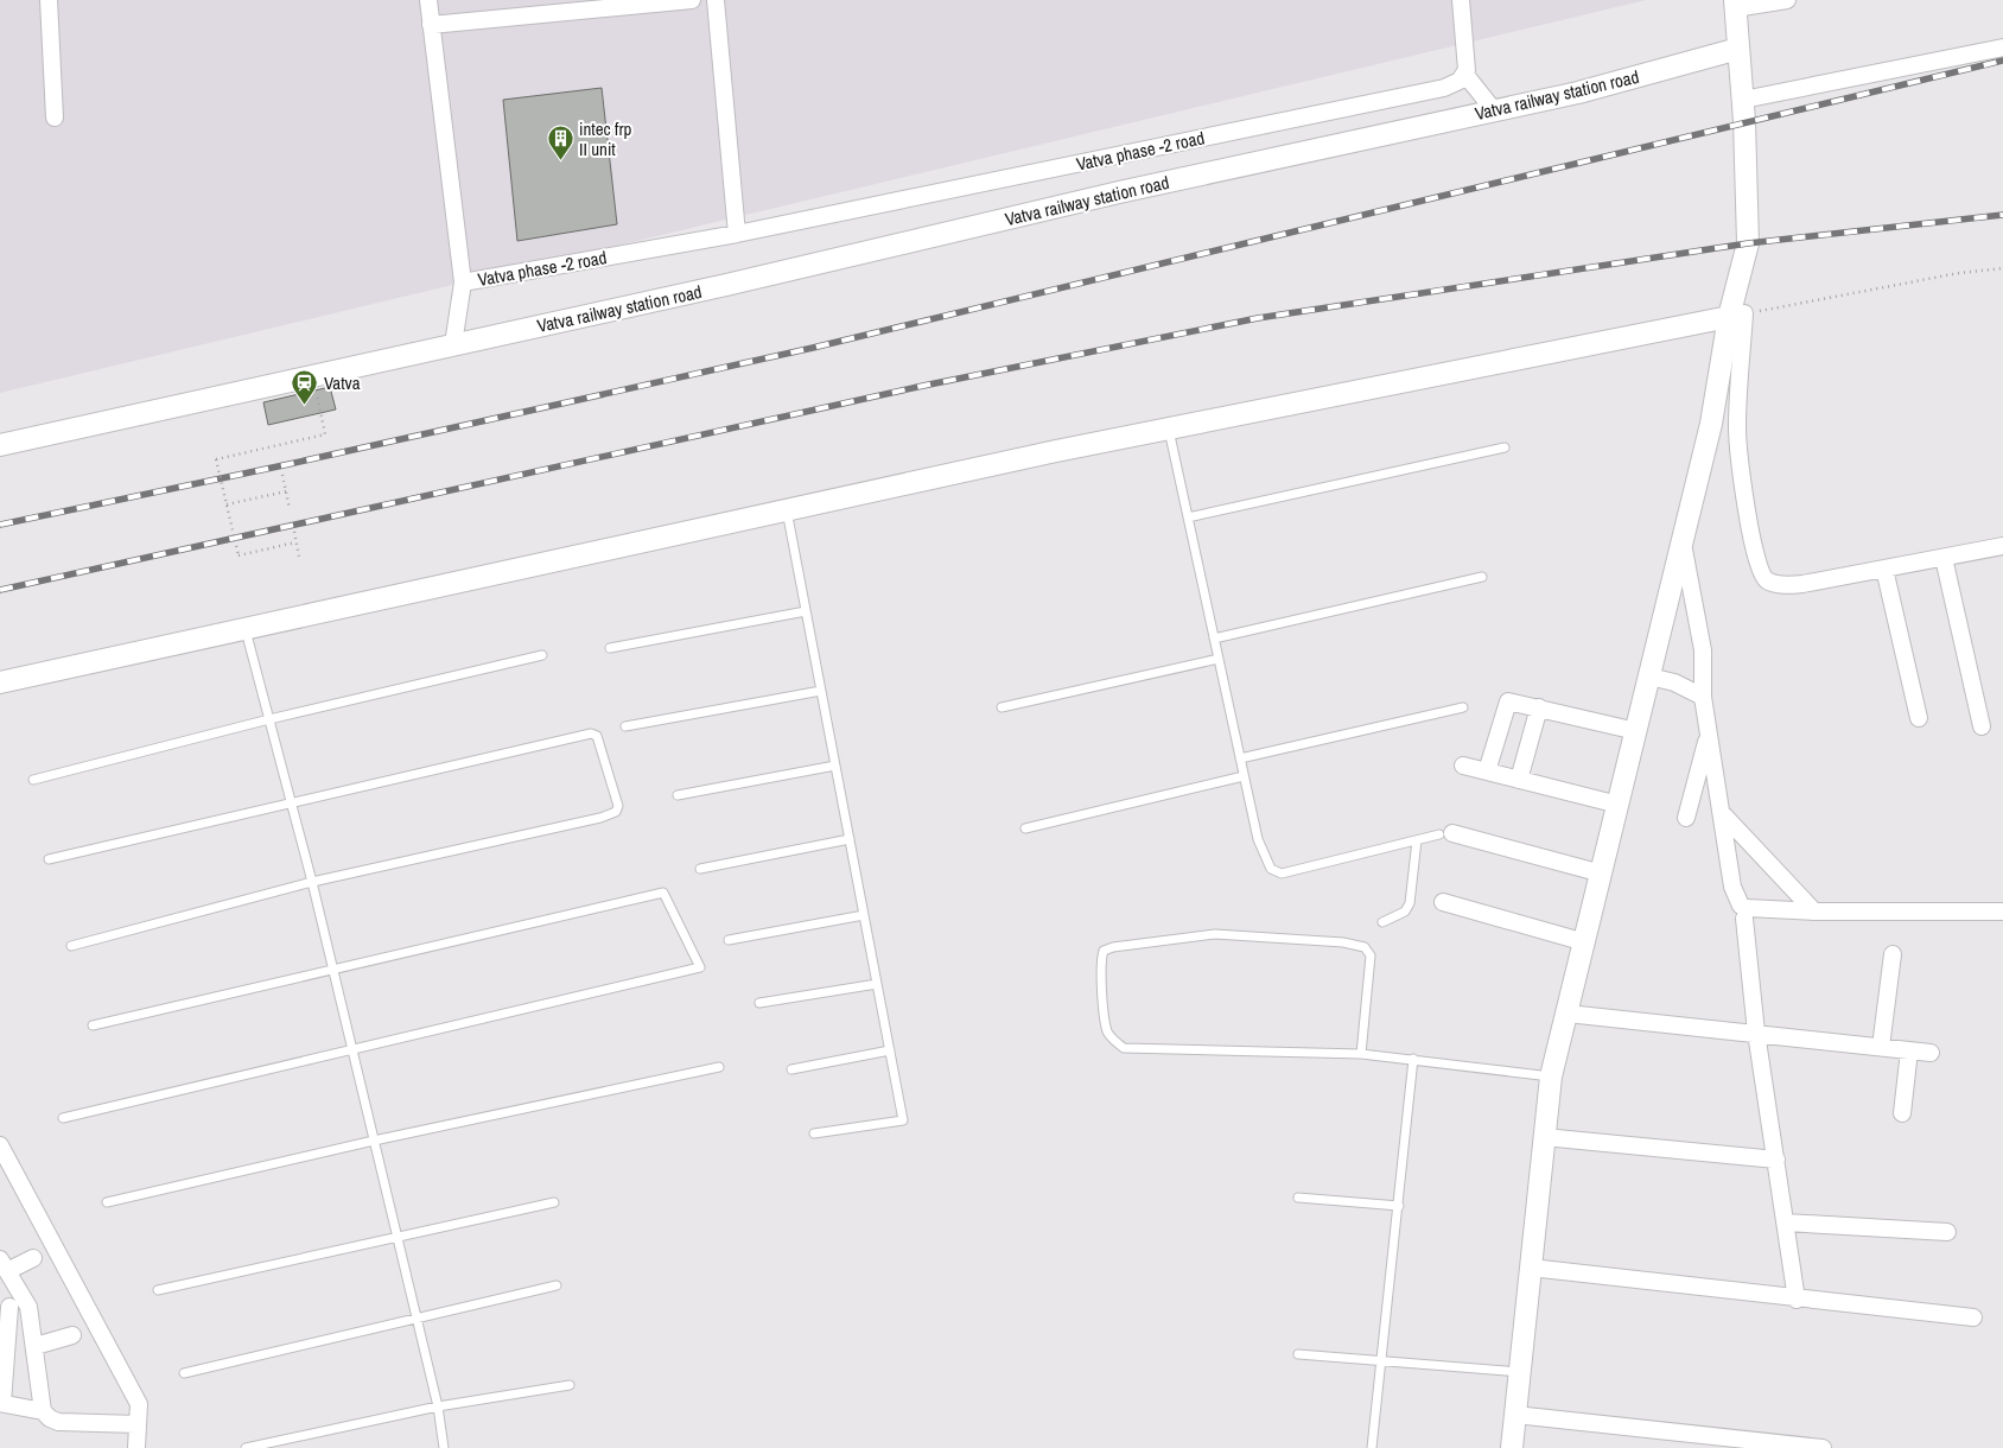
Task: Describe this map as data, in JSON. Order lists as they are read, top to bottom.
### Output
{
  "streets": {
    "street": ["Vatva railway station road", "Vatva phase -2 road"]
  },
  "places": {
    "building": ["intec frp II unit"],
    "station": ["Vatva"]
  }
}
